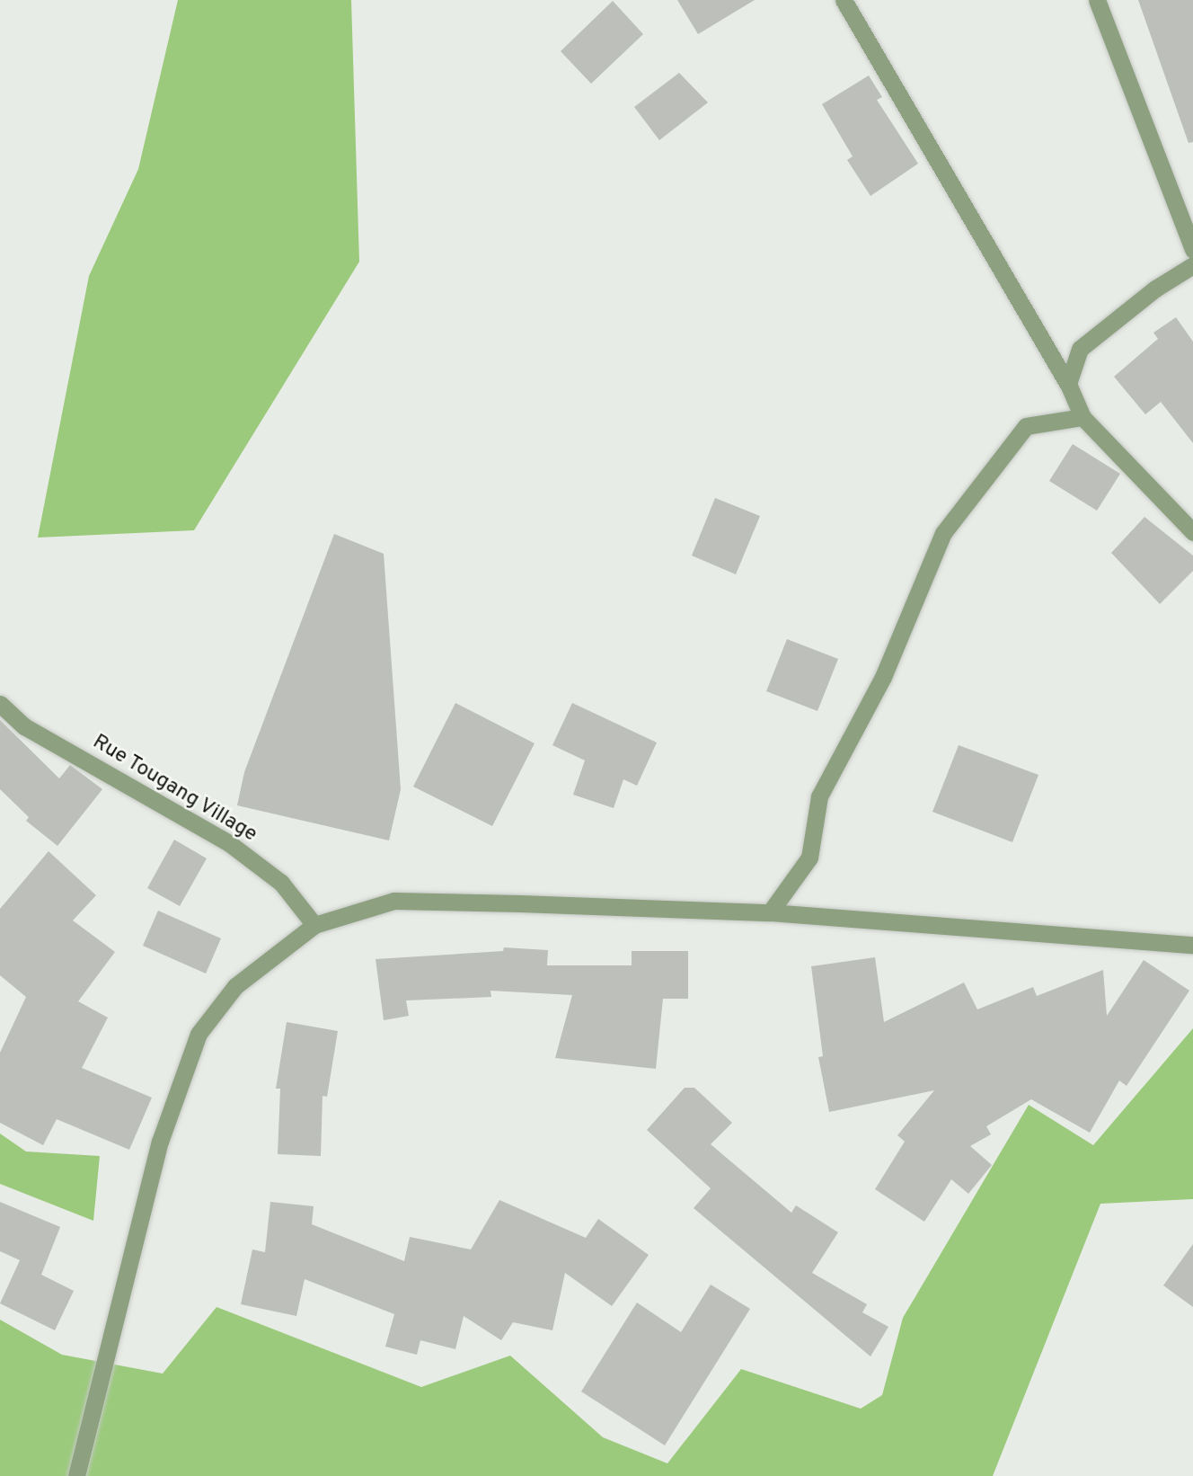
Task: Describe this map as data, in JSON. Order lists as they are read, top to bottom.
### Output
{
  "streets": {
    "street": ["Rue Tougang Village"]
  }
}
